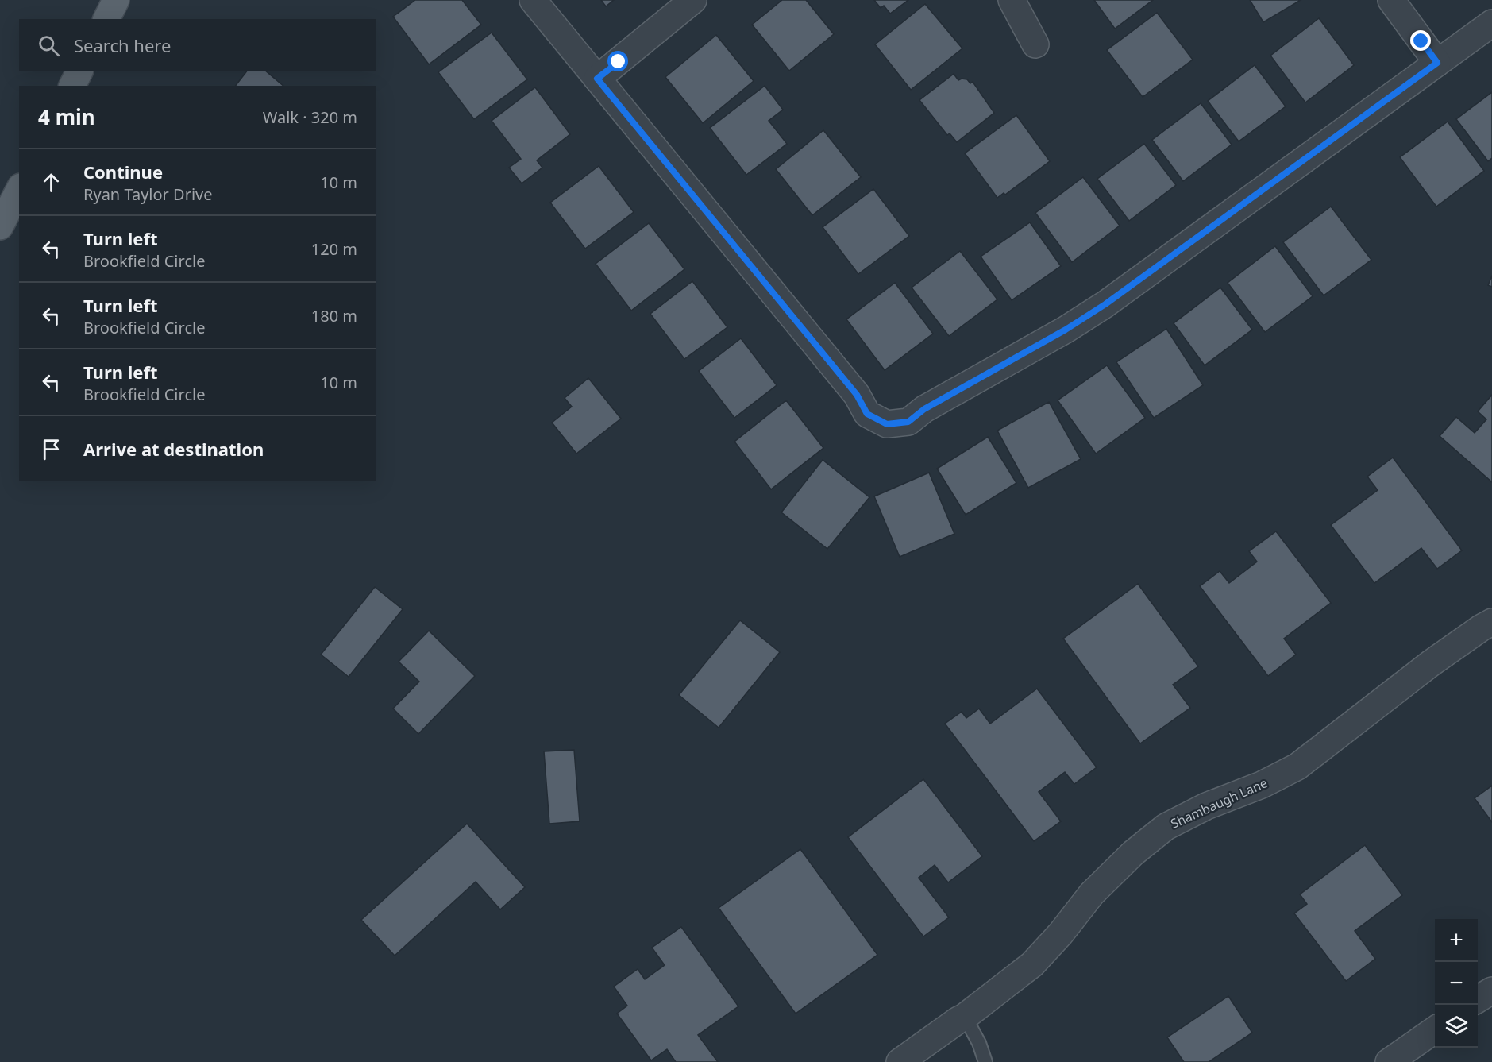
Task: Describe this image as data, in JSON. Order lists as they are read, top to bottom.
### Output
{
  "streets": {
    "street": ["Shambaugh Lane"]
  },
  "page": {
    "search": "Search here",
    "heading": ["4 min", "Walk · 320 m"],
    "list": [
      ["Continue", "Ryan Taylor Drive", "10 m"],
      ["Turn left", "Brookfield Circle", "120 m"],
      ["Turn left", "Brookfield Circle", "180 m"],
      ["Turn left", "Brookfield Circle", "10 m"],
      "Arrive at destination"
    ],
    "map_buttons": ["+", "−"]
  }
}
